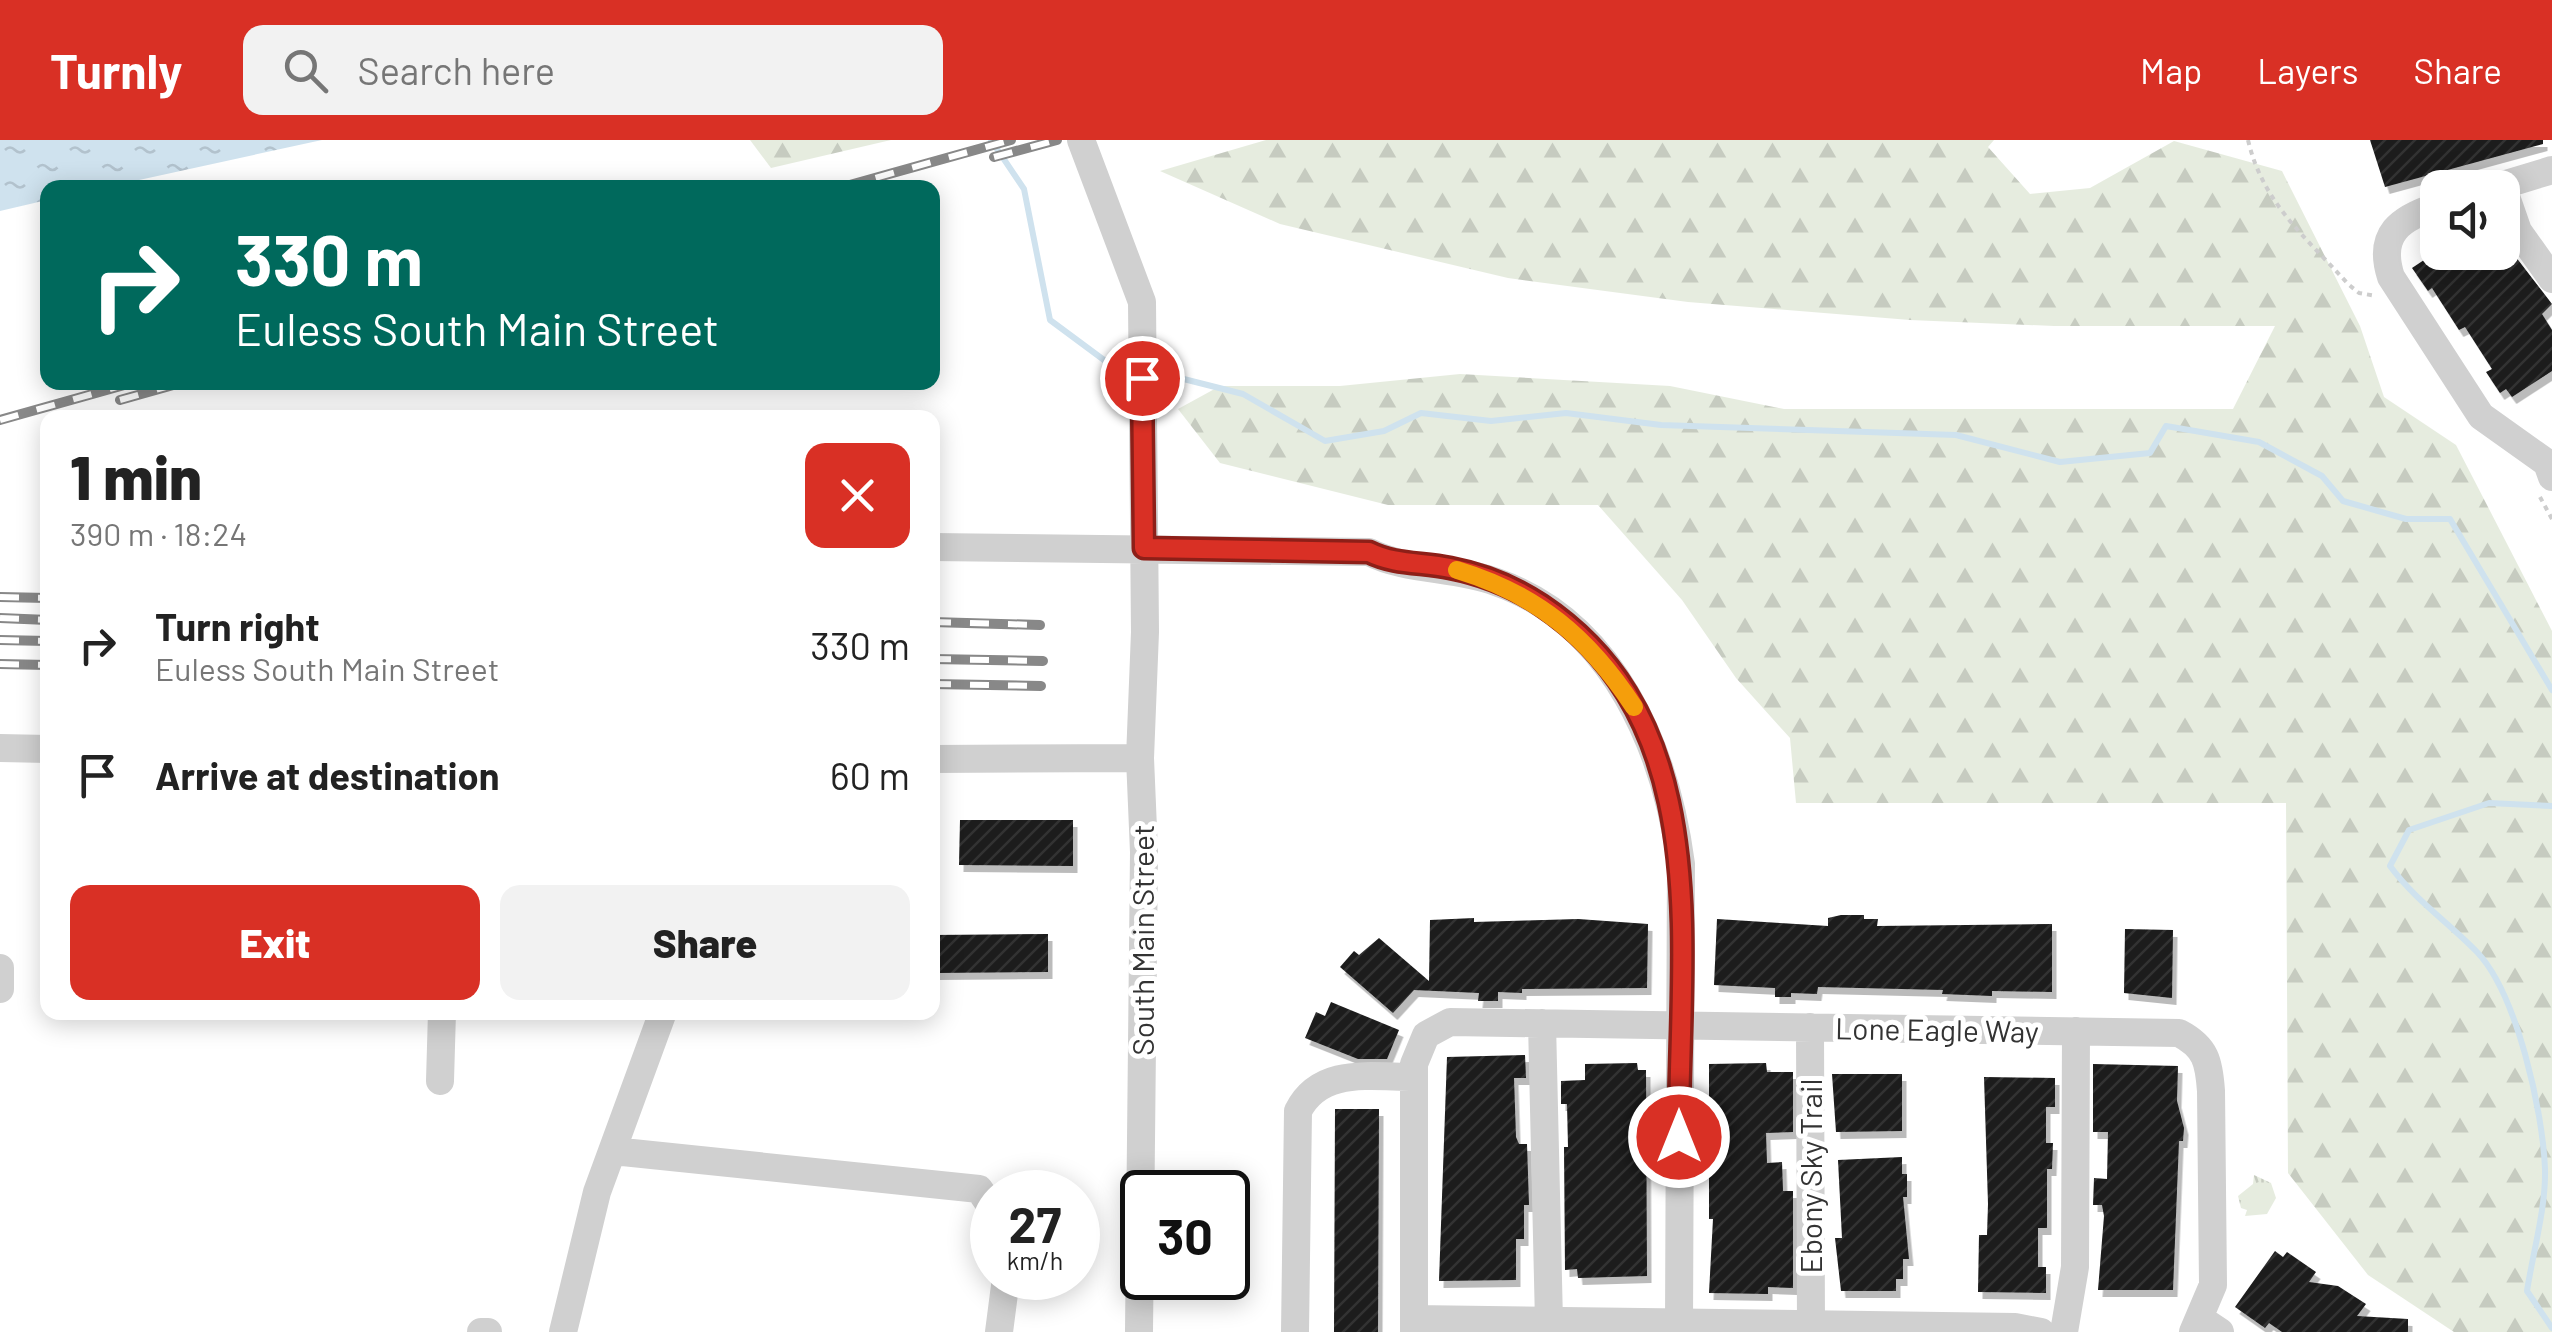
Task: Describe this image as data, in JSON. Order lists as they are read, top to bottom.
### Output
{
  "streets": {
    "street": ["South Main Street", "Lone Eagle Way", "Ebony Sky Trail"]
  },
  "crossings": [
    ["Lone Eagle Way", "Ebony Sky Trail"]
  ],
  "page": {
    "header": "Turnly",
    "search": "Search here",
    "nav": ["Map", "Layers", "Share"],
    "turn": ["330 m", "Euless South Main Street"],
    "heading": ["1 min", "390 m · 18:24"],
    "list": [
      {
        "name": "Turn right",
        "note": "Euless South Main Street",
        "value": "330 m"
      },
      {
        "name": "Arrive at destination",
        "value": "60 m"
      }
    ],
    "buttons": ["Exit", "Share"],
    "speed": "27 km/h",
    "limit": "30"
  }
}
